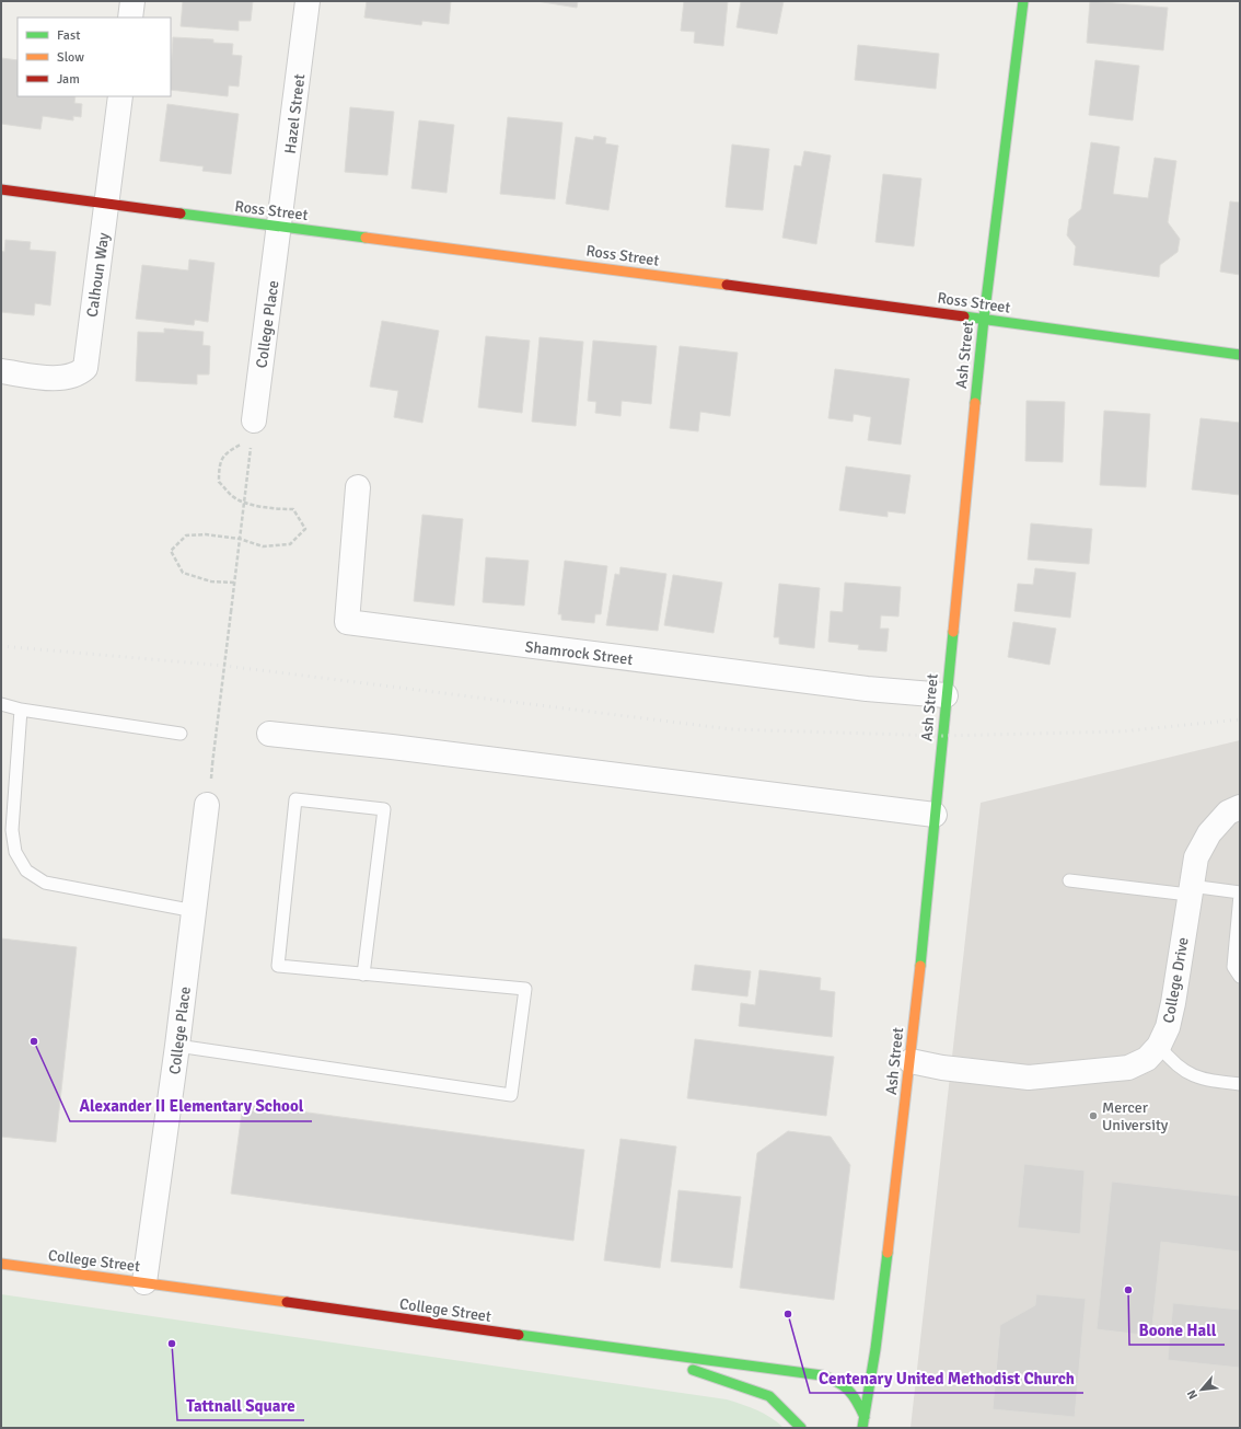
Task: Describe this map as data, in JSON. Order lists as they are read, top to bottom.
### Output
{
  "streets": {
    "street": [
      "Hazel Street",
      "Ross Street",
      "Calhoun Way",
      "College Place",
      "Ash Street",
      "Shamrock Street",
      "College Drive",
      "College Street"
    ]
  },
  "crossings": [
    ["Hazel Street", "Ross Street"],
    ["Hazel Street", "College Place"],
    ["Ross Street", "Calhoun Way"],
    ["Ross Street", "College Place"],
    ["Ross Street", "Ash Street"],
    ["College Place", "College Street"],
    ["Ash Street", "Shamrock Street"],
    ["Ash Street", "College Drive"],
    ["Ash Street", "College Street"]
  ],
  "places": [
    "Alexander II Elementary School",
    "Mercer University",
    "Boone Hall",
    "Centenary United Methodist Church",
    "Tattnall Square"
  ],
  "legend": ["Fast", "Slow", "Jam"],
  "north": "bottom left"
}
